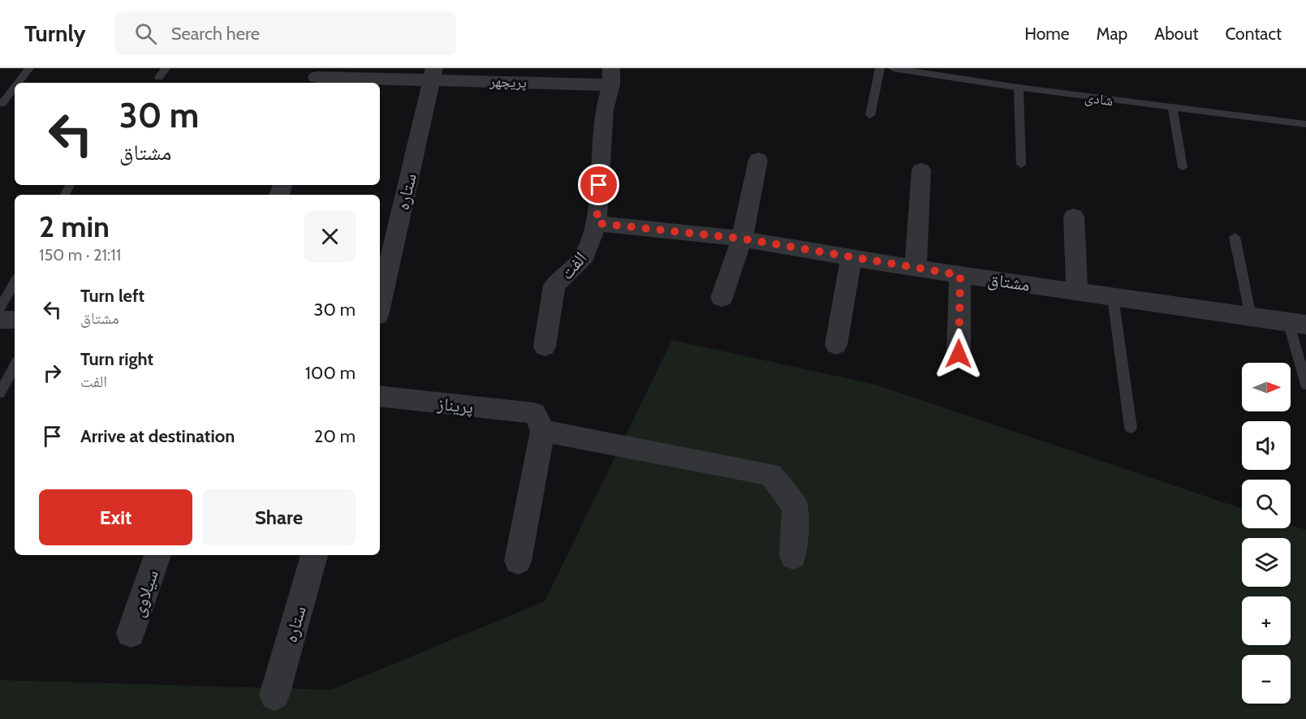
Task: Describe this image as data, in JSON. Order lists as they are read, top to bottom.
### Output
{
  "streets": {
    "street": [
      "پریچهر",
      "ستاره",
      "الفت",
      "مشتاق",
      "پریناز",
      "سیلاوی"
    ],
    "lane": ["شادی"]
  },
  "crossings": [
    ["پریچهر", "ستاره"],
    ["پریچهر", "الفت"],
    ["الفت", "مشتاق"]
  ],
  "north": "right",
  "page": {
    "header": "Turnly",
    "search": "Search here",
    "nav": [
      "Home",
      "Map",
      "About",
      "Contact"
    ],
    "turn": ["30 m", "مشتاق"],
    "heading": ["2 min", "150 m · 21:11"],
    "list": [
      {
        "name": "Turn left",
        "note": "مشتاق",
        "value": "30 m"
      },
      {
        "name": "Turn right",
        "note": "الفت",
        "value": "100 m"
      },
      {
        "name": "Arrive at destination",
        "value": "20 m"
      }
    ],
    "map_buttons": ["+", "−"],
    "buttons": ["Exit", "Share"]
  }
}
